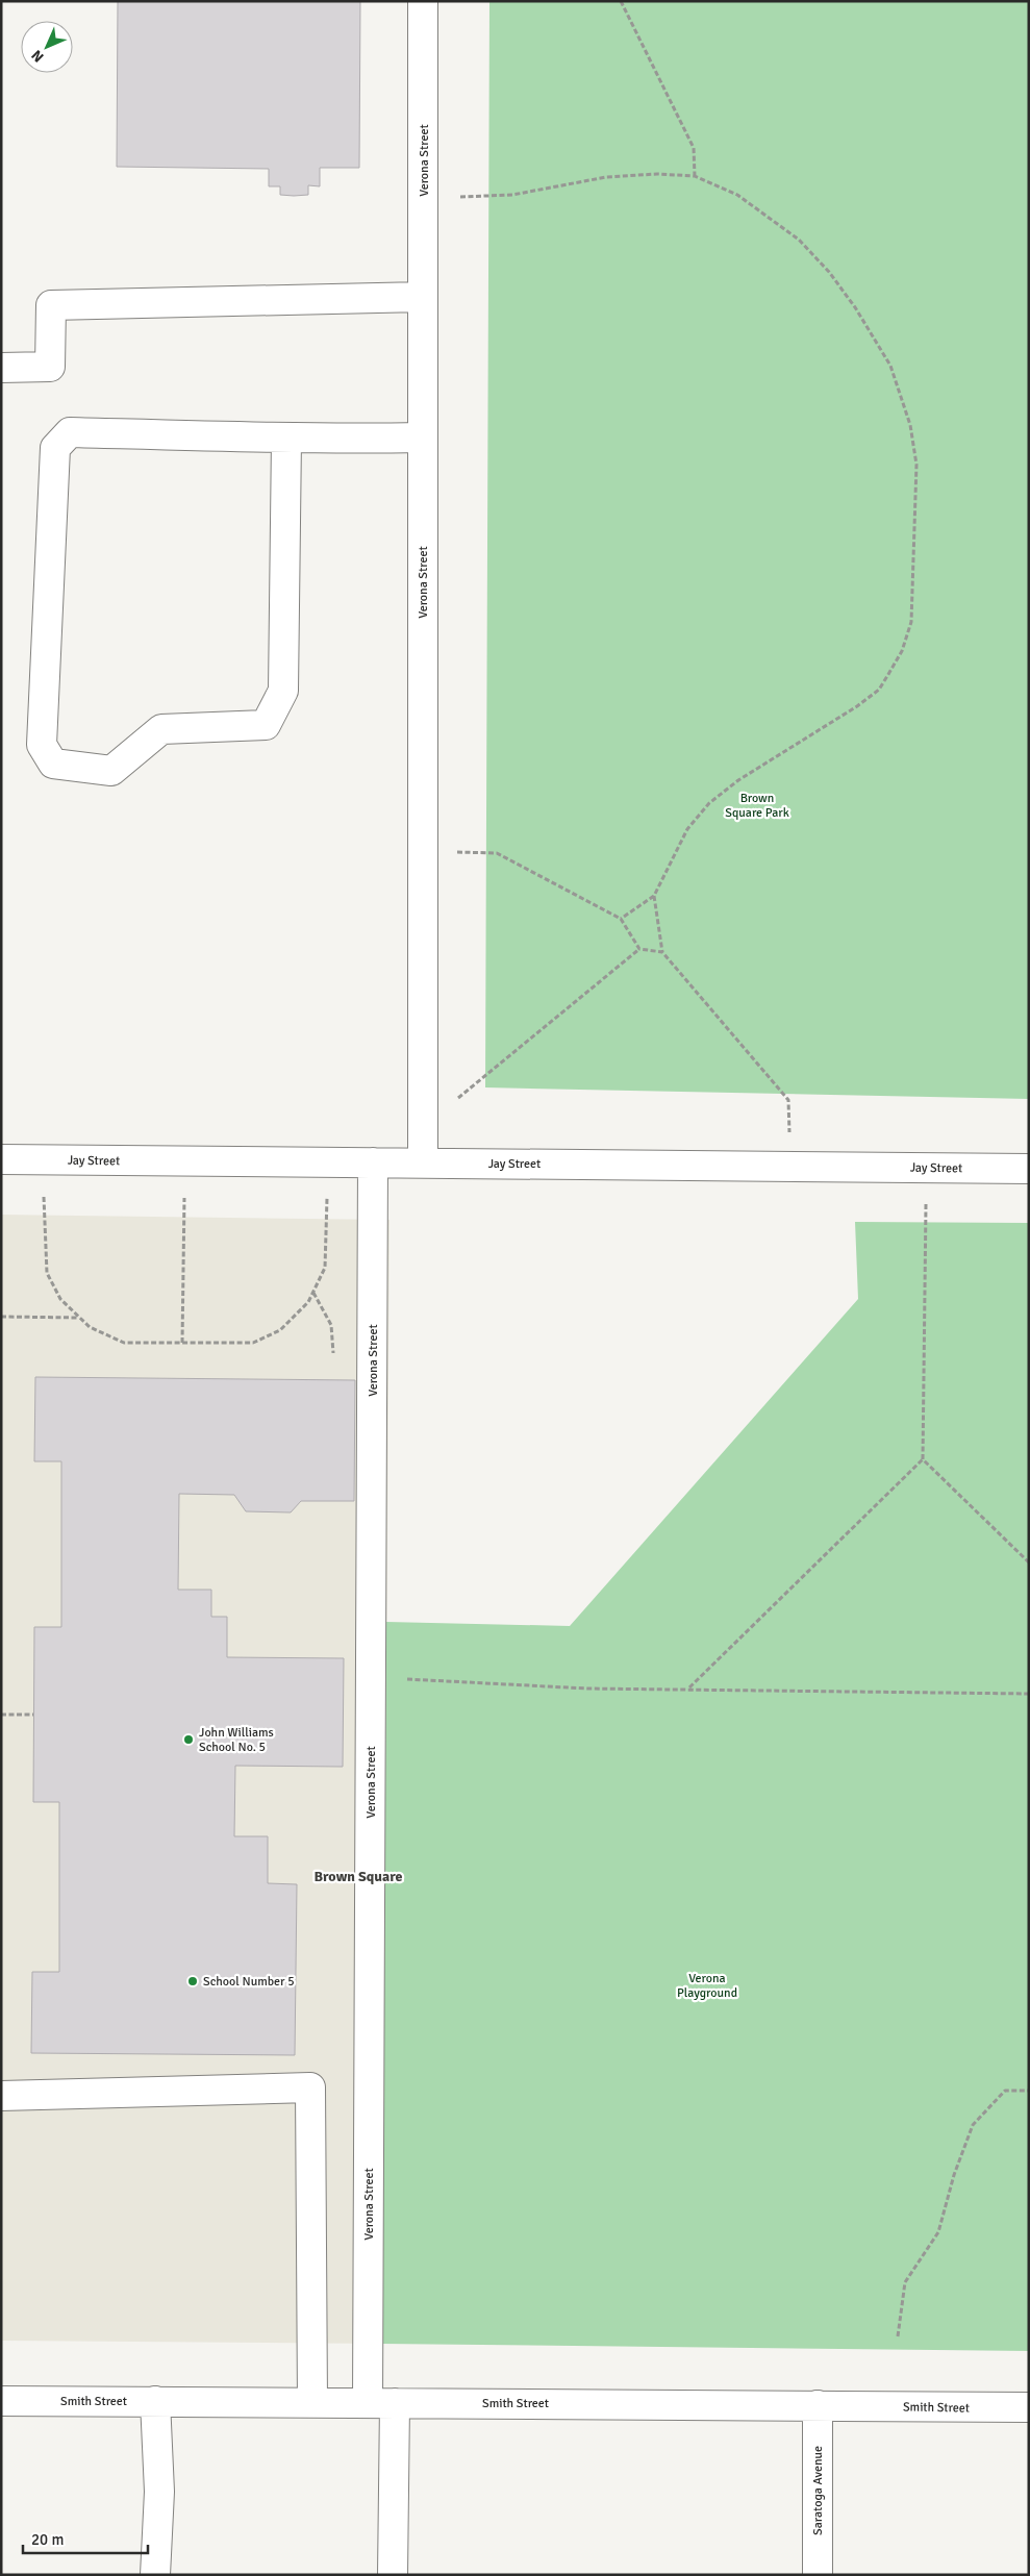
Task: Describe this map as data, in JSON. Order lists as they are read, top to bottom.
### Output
{
  "streets": {
    "street": [
      "Verona Street",
      "Jay Street",
      "Smith Street",
      "Saratoga Avenue"
    ]
  },
  "crossings": [
    ["Verona Street", "Jay Street"],
    ["Verona Street", "Smith Street"],
    ["Smith Street", "Saratoga Avenue"]
  ],
  "districts": ["Brown Square"],
  "parks": ["Brown Square Park", "Verona Playground"],
  "places": ["John Williams School No. 5", "School Number 5"],
  "scale_bar": "20 m",
  "north": "bottom left"
}
